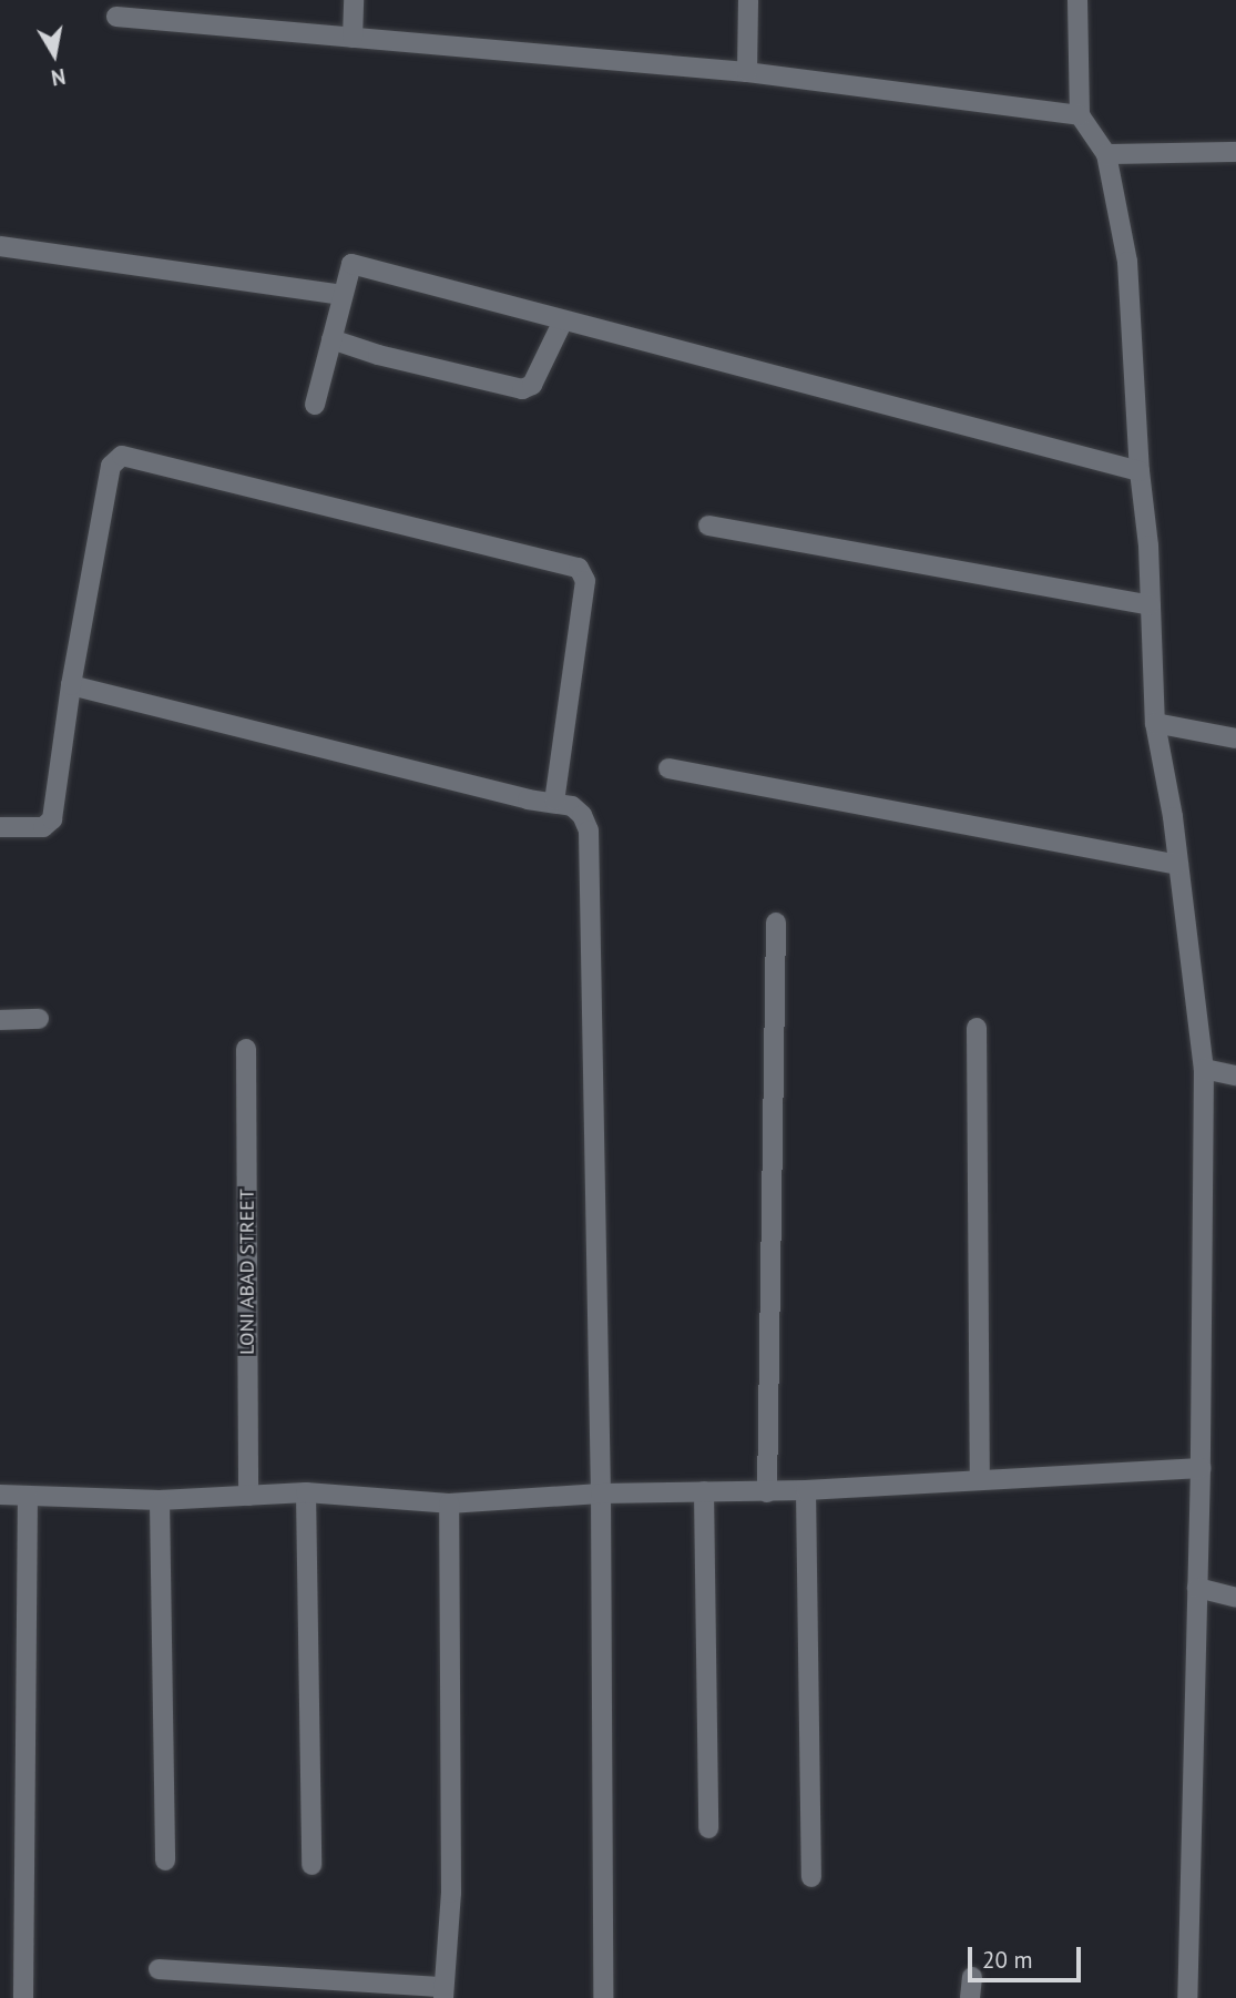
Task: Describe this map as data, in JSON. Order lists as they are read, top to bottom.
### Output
{
  "streets": {
    "street": ["LONI ABAD STREET"]
  },
  "scale_bar": "20 m",
  "north": "bottom"
}
